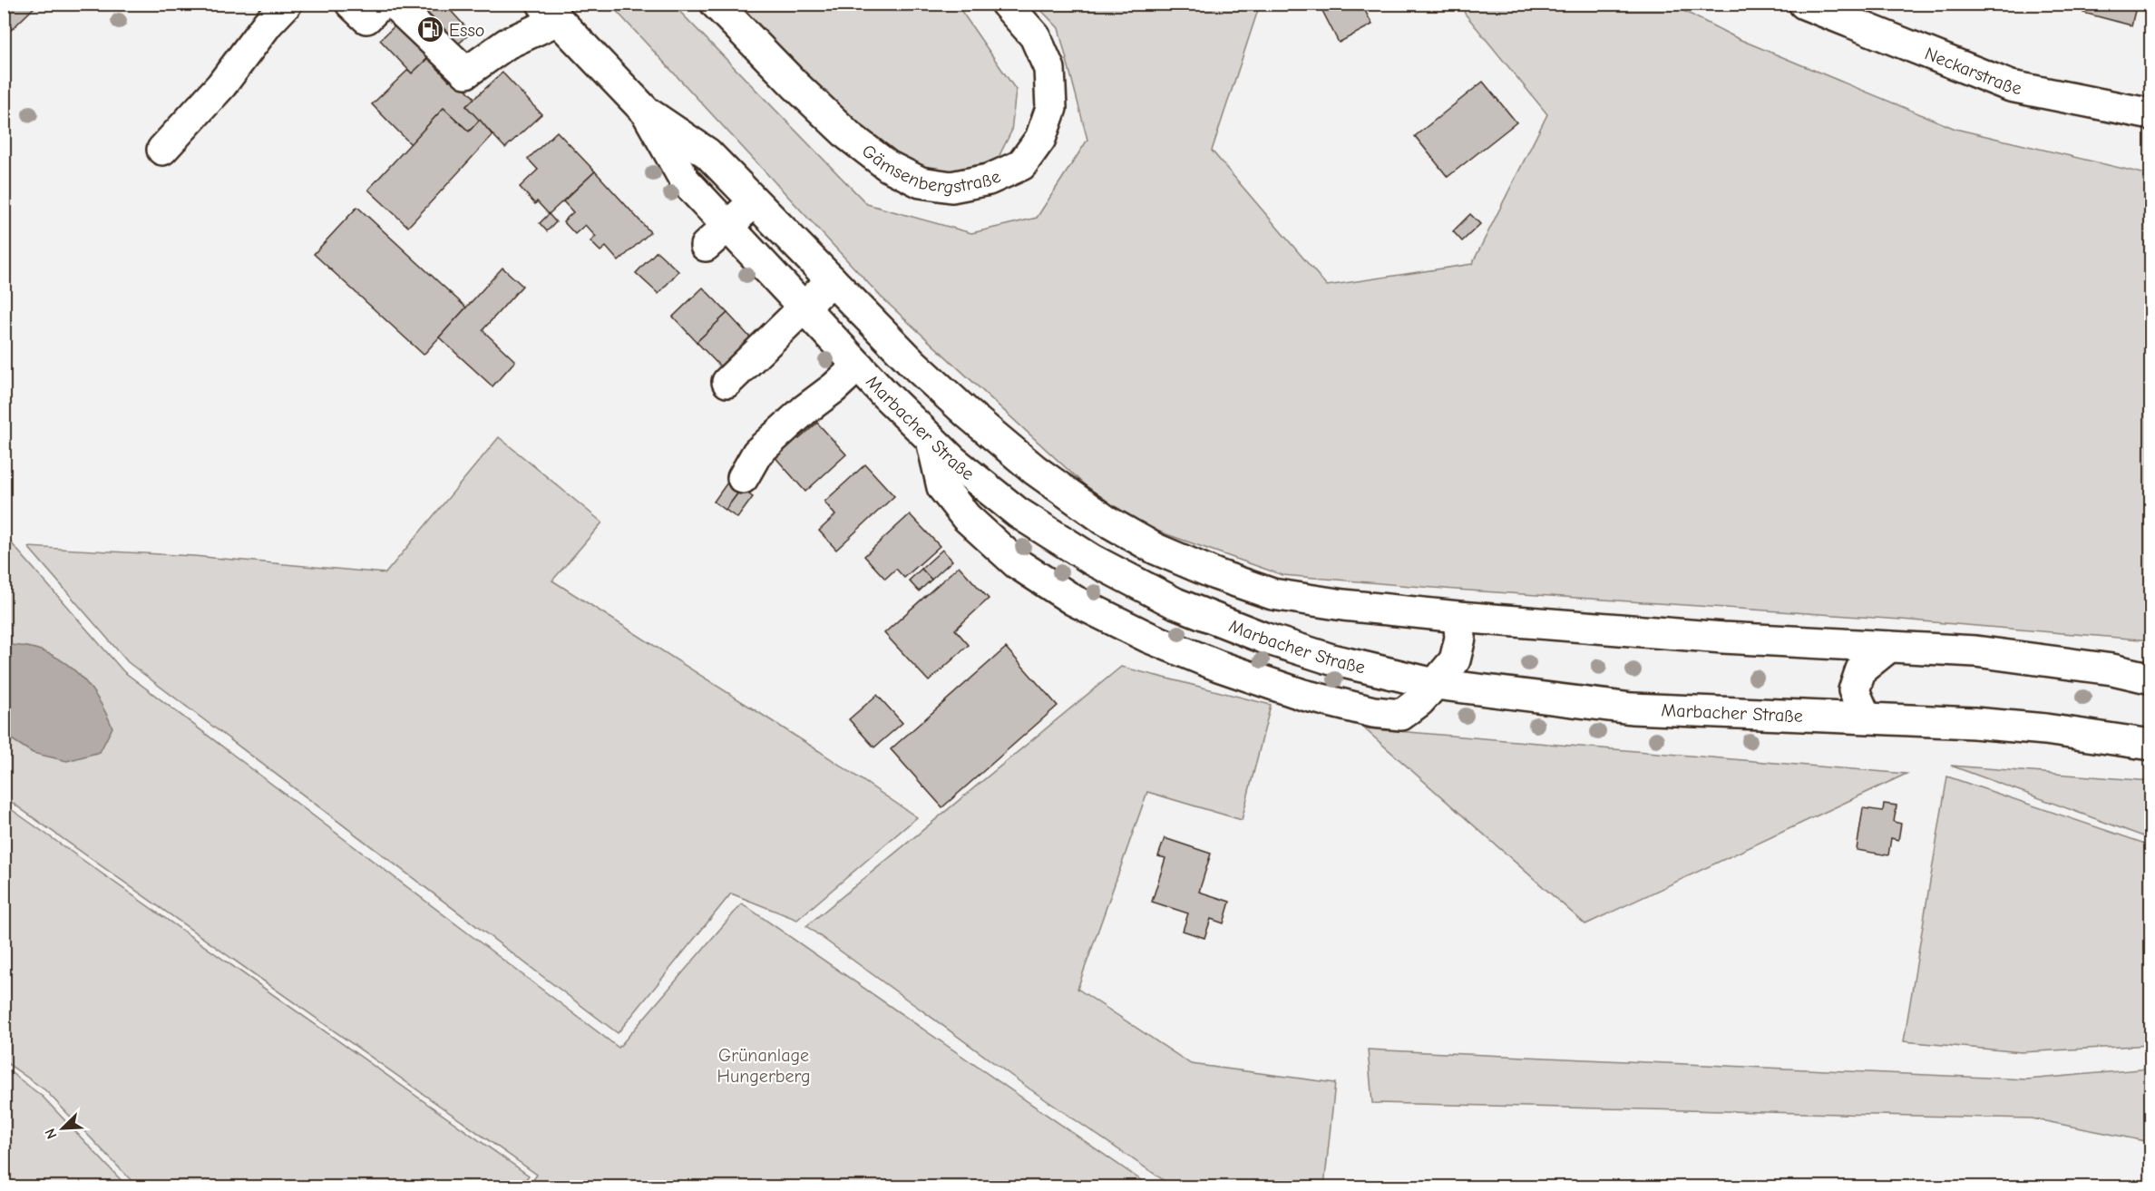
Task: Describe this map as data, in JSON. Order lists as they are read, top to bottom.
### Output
{
  "streets": {
    "main road": ["Neckarstraße", "Gämsenbergstraße", "Marbacher Straße"]
  },
  "parks": ["Grünanlage Hungerberg"],
  "places": {
    "fuel station": ["Esso"]
  },
  "north": "bottom left"
}
